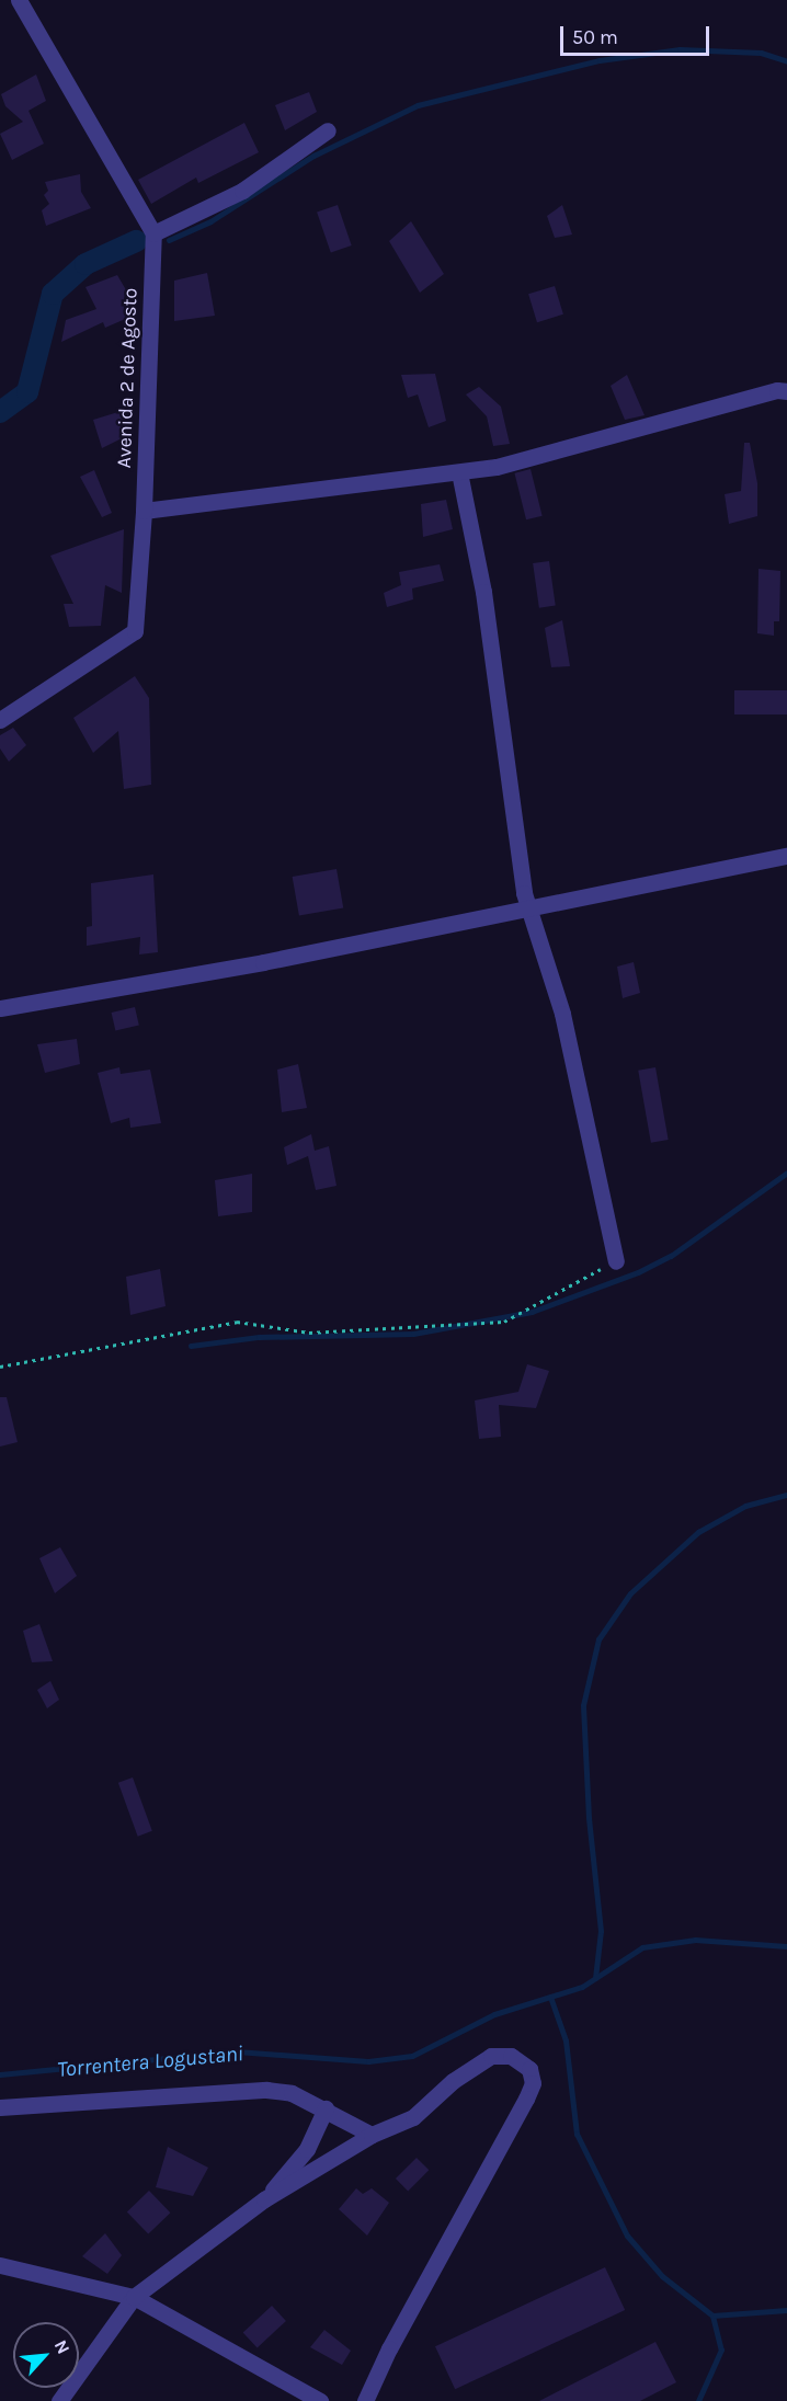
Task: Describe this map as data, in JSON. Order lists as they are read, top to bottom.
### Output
{
  "streets": {
    "street": ["Avenida 2 de Agosto"]
  },
  "water": ["Torrentera Logustani"],
  "scale_bar": "50 m",
  "north": "top right"
}
